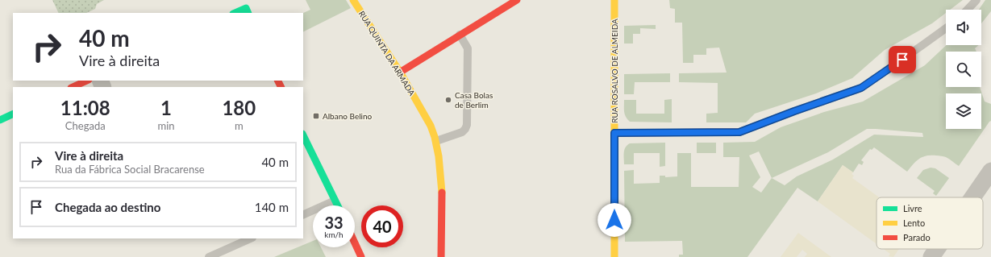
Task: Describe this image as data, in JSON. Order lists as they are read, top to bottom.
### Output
{
  "streets": {
    "street": ["RUA QUINTA DA ARMADA", "RUA ROSALVO DE ALMEIDA"]
  },
  "places": {
    "other": ["Casa Bolas de Berlim"],
    "transit": ["Albano Belino"]
  },
  "legend": ["Livre", "Lento", "Parado"],
  "page": {
    "turn": ["40 m", "Vire à direita"],
    "eta": [
      "11:08",
      "Chegada",
      "1",
      "min",
      "180",
      "m"
    ],
    "list": [
      {
        "name": "Vire à direita",
        "note": "Rua da Fábrica Social Bracarense",
        "value": "40 m"
      },
      {
        "name": "Chegada ao destino",
        "value": "140 m"
      }
    ],
    "speed": "33 km/h",
    "limit": "40"
  }
}
